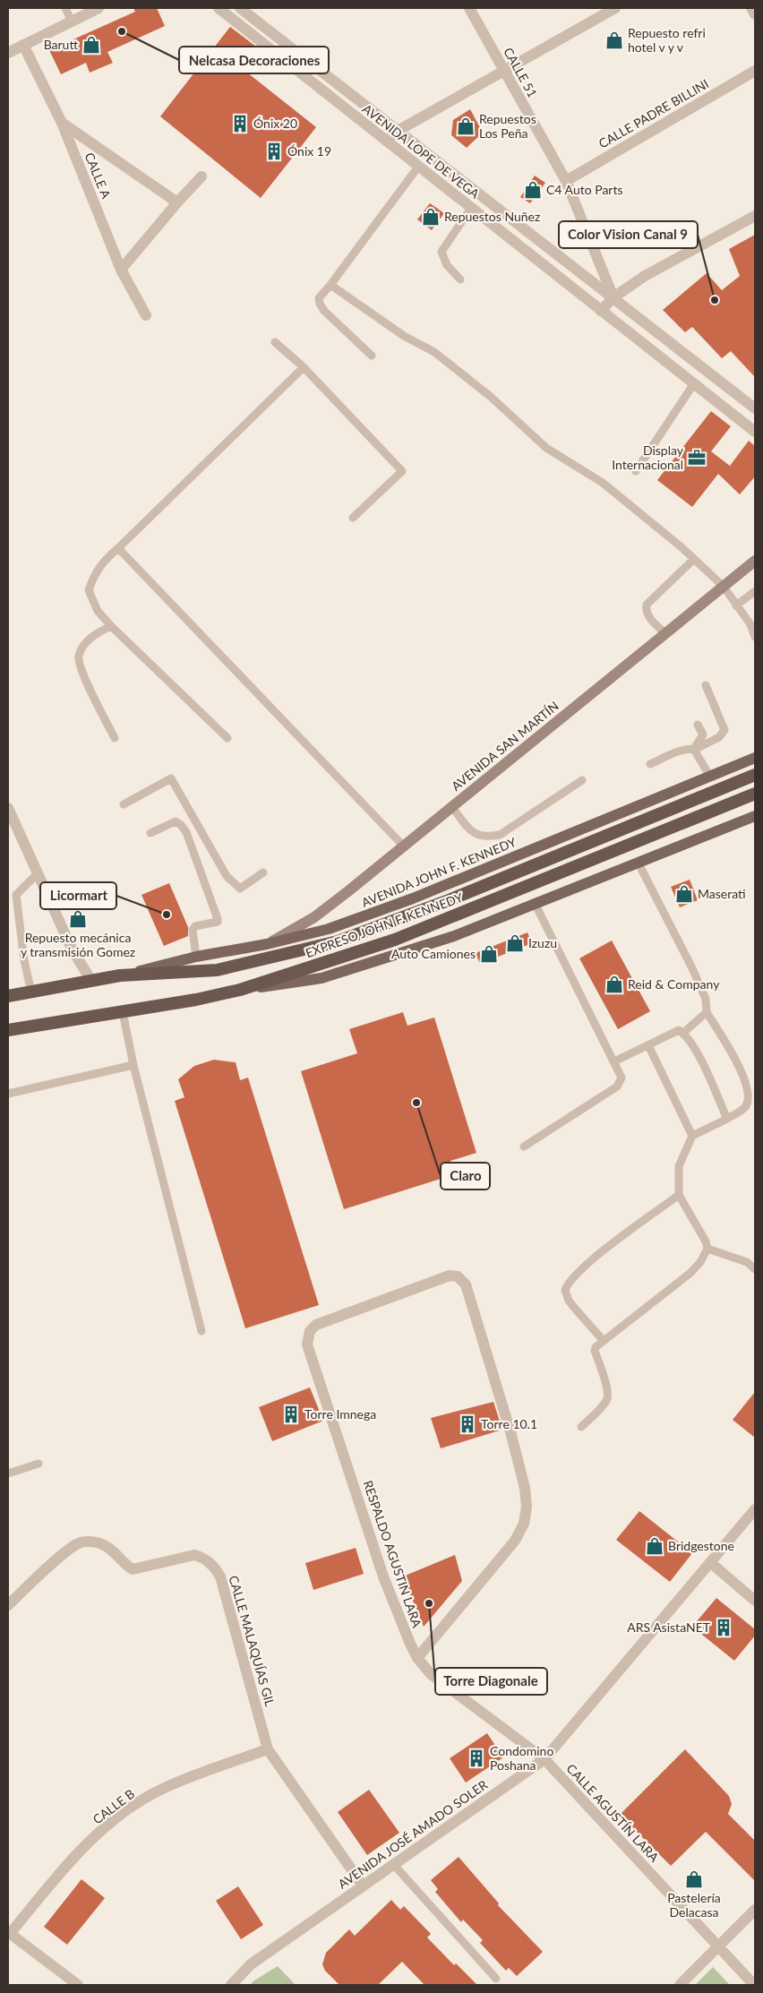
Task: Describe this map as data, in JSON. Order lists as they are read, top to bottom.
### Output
{
  "streets": {
    "highway": ["EXPRESO JOHN F. KENNEDY"],
    "main road": ["AVENIDA SAN MARTÍN", "AVENIDA JOHN F. KENNEDY"],
    "street": [
      "CALLE 51",
      "CALLE PADRE BILLINI",
      "AVENIDA LOPE DE VEGA",
      "CALLE A",
      "RESPALDO AGUSTIN LARA",
      "CALLE MALAQUÍAS GIL",
      "CALLE B",
      "CALLE AGUSTÍN LARA",
      "AVENIDA JOSÉ AMADO SOLER"
    ]
  },
  "crossings": [
    ["CALLE 51", "CALLE PADRE BILLINI"],
    ["CALLE 51", "AVENIDA LOPE DE VEGA"],
    ["AVENIDA SAN MARTÍN", "AVENIDA JOHN F. KENNEDY"],
    ["AVENIDA JOHN F. KENNEDY", "EXPRESO JOHN F. KENNEDY"],
    ["RESPALDO AGUSTIN LARA", "CALLE AGUSTÍN LARA"],
    ["CALLE MALAQUÍAS GIL", "CALLE B"],
    ["CALLE MALAQUÍAS GIL", "AVENIDA JOSÉ AMADO SOLER"],
    ["CALLE AGUSTÍN LARA", "AVENIDA JOSÉ AMADO SOLER"]
  ],
  "places": {
    "other": [
      "Nelcasa Decoraciones",
      "Color Vision Canal 9",
      "Licormart",
      "Claro",
      "Torre Diagonale"
    ],
    "shop": [
      "Repuesto refri hotel v y v",
      "Barutt",
      "Repuestos Los Peña",
      "C4 Auto Parts",
      "Repuestos Nuñez",
      "Maserati",
      "Repuesto mecánica y transmisión Gomez",
      "Izuzu",
      "Auto Camiones",
      "Reid & Company",
      "Bridgestone",
      "Pastelería Delacasa"
    ],
    "building": [
      "Ónix 20",
      "Ónix 19",
      "Torre Imnega",
      "Torre 10.1",
      "ARS AsistaNET",
      "Condomino Poshana"
    ],
    "office": ["Display Internacional"]
  }
}
